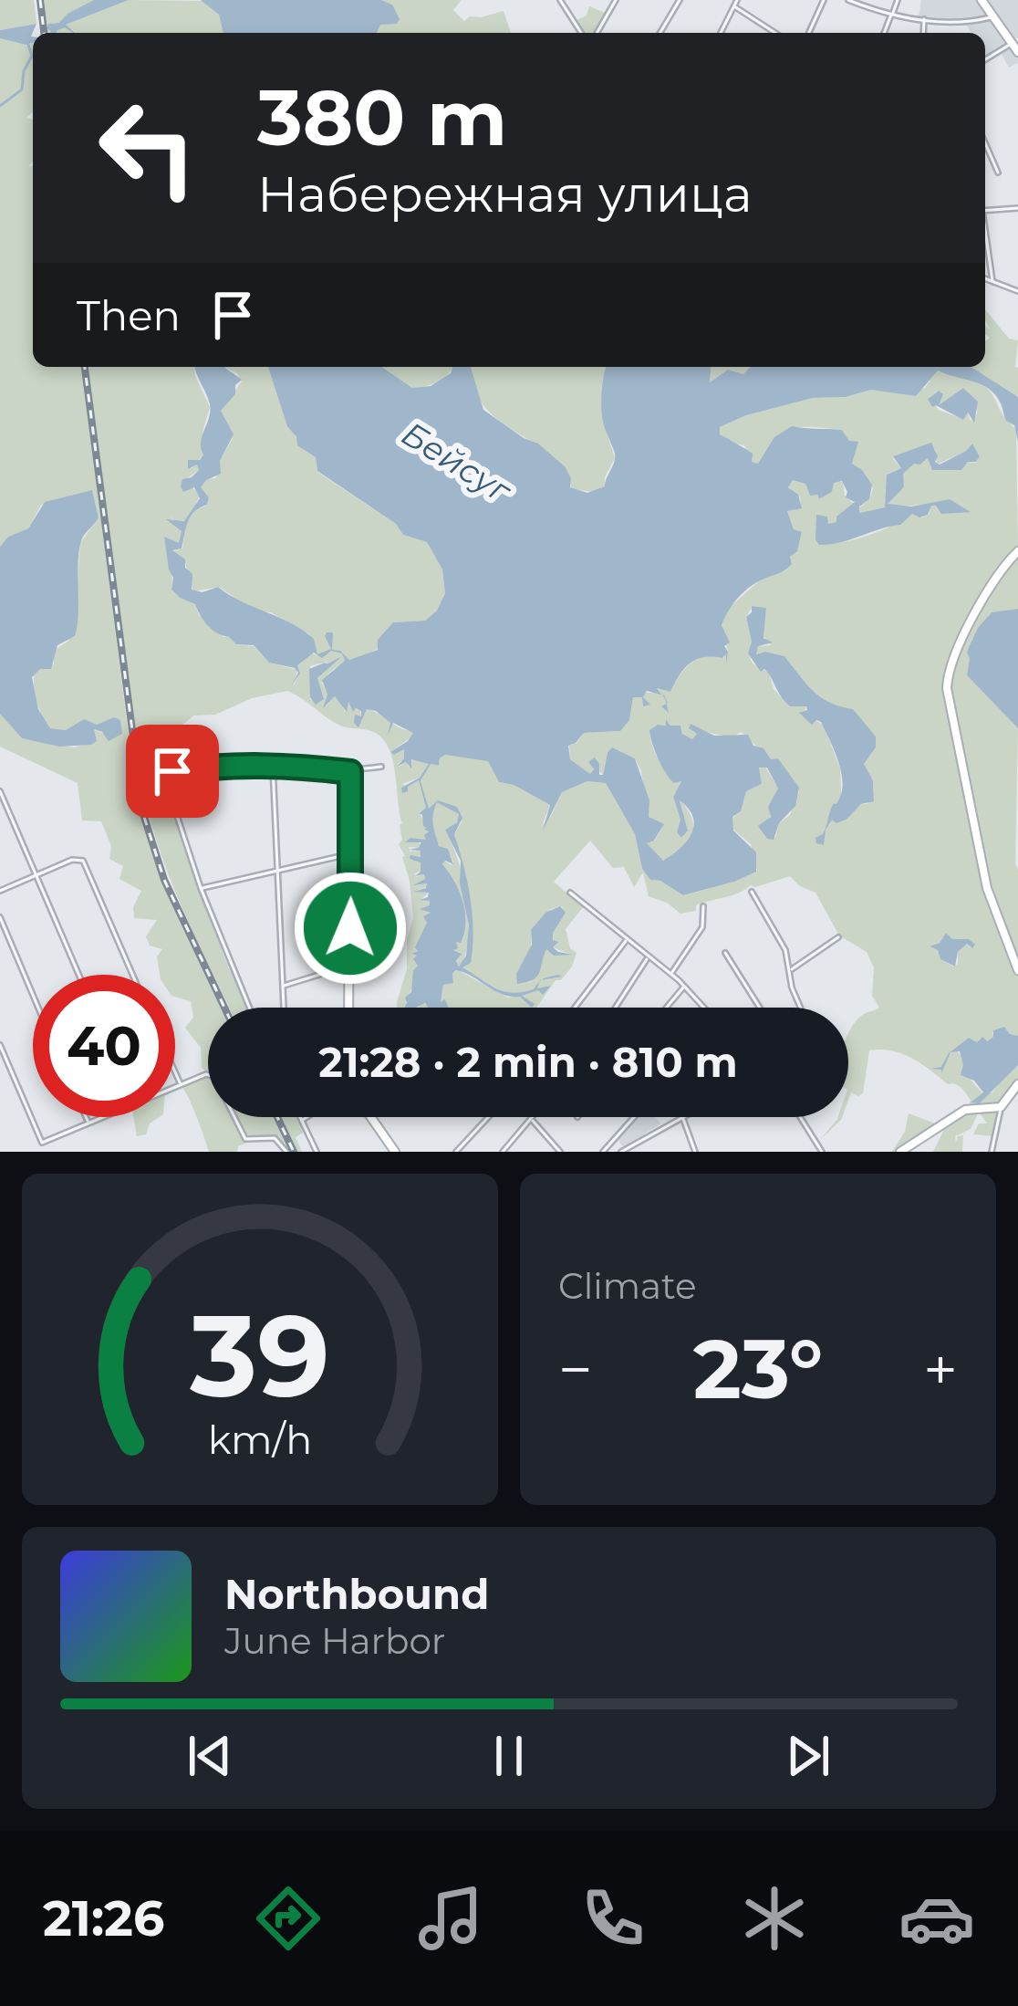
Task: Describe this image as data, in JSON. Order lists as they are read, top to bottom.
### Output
{
  "water": ["Бейсуг"],
  "page": {
    "turn": ["380 m", "Набережная улица"],
    "then": "Then",
    "limit": "40",
    "trip": "21:28 · 2 min · 810 m",
    "tile": "Climate",
    "heat": ["−", "23°", "+"],
    "song": ["Northbound", "June Harbor"],
    "tabs": "21:26",
    "gauge": ["39", "km/h"]
  }
}
